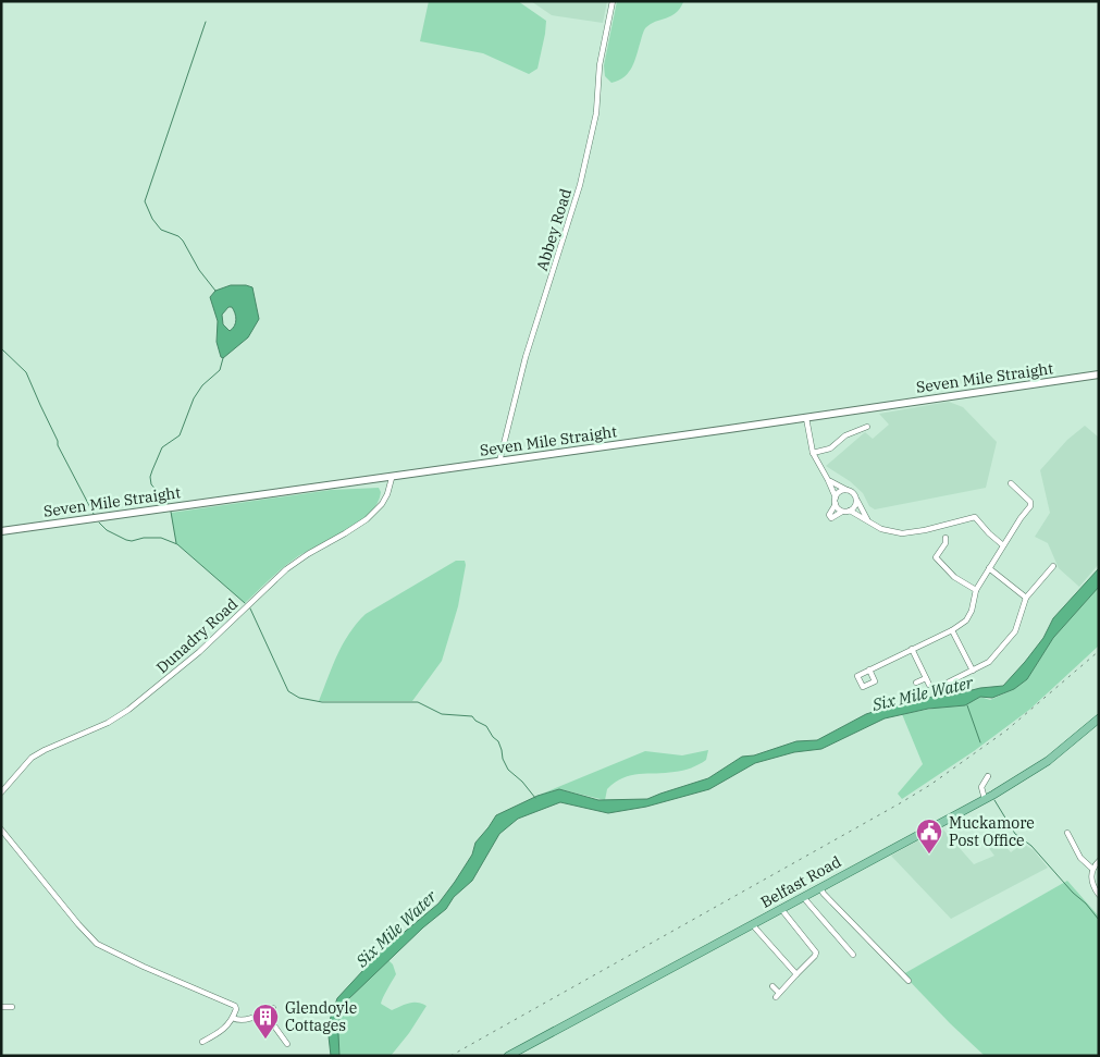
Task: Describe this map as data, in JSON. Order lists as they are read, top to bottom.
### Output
{
  "streets": {
    "main road": ["Seven Mile Straight", "Belfast Road"],
    "street": ["Abbey Road", "Dunadry Road"]
  },
  "crossings": [
    ["Abbey Road", "Seven Mile Straight"],
    ["Seven Mile Straight", "Dunadry Road"]
  ],
  "water": ["Six Mile Water"],
  "places": {
    "public building": ["Muckamore Post Office"],
    "building": ["Glendoyle Cottages"]
  }
}
